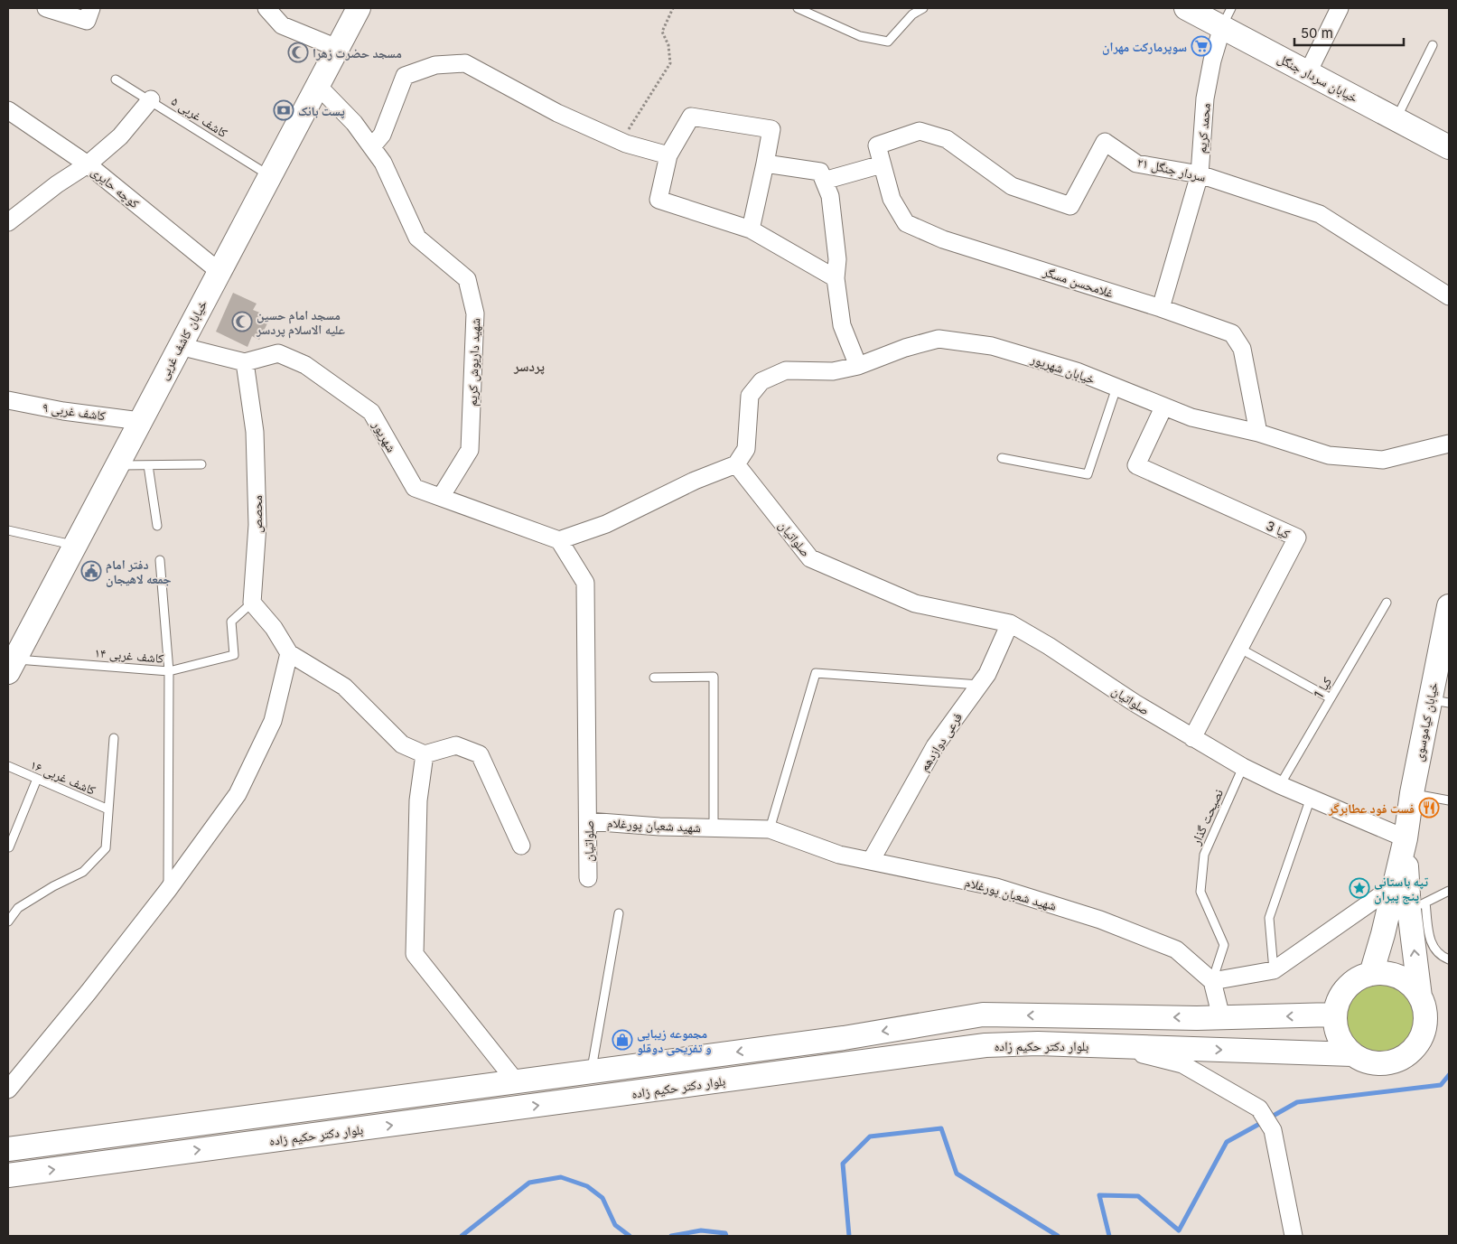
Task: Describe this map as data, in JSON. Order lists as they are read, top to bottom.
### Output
{
  "streets": {
    "main road": [
      "خیابان سردار جنگل",
      "خیابان کاشف غربی",
      "خیابان کیاموسوی",
      "بلوار دکتر حکیم زاده"
    ],
    "street": [
      "محمد کریم",
      "سردار جنگل ۲۱",
      "کوچه حایری",
      "غلامحسن مسگر",
      "شهید داریوش کریم",
      "خیابان شهریور",
      "کاشف غربی ۹",
      "شهریور",
      "محصص",
      "کیا 3",
      "صلواتیان",
      "فرعی دوازدهم",
      "شهید شعبان پورغلام"
    ],
    "lane": [
      "کاشف غربی ۵",
      "کاشف غربی ۱۴",
      "کیا 1",
      "کاشف غربی ۱۶",
      "نصیحت گذار"
    ]
  },
  "crossings": [
    ["خیابان سردار جنگل", "محمد کریم"],
    ["کاشف غربی ۵", "خیابان کاشف غربی"],
    ["محمد کریم", "سردار جنگل ۲۱"],
    ["محمد کریم", "غلامحسن مسگر"],
    ["سردار جنگل ۲۱", "غلامحسن مسگر"],
    ["کوچه حایری", "خیابان کاشف غربی"],
    ["غلامحسن مسگر", "خیابان شهریور"],
    ["خیابان کاشف غربی", "شهید داریوش کریم"],
    ["خیابان کاشف غربی", "کاشف غربی ۹"],
    ["خیابان کاشف غربی", "کاشف غربی ۱۴"],
    ["شهید داریوش کریم", "شهریور"],
    ["خیابان شهریور", "کیا 3"],
    ["خیابان شهریور", "صلواتیان"],
    ["شهریور", "محصص"],
    ["شهریور", "صلواتیان"],
    ["محصص", "کاشف غربی ۱۴"],
    ["کیا 3", "صلواتیان"],
    ["صلواتیان", "کیا 1"],
    ["صلواتیان", "خیابان کیاموسوی"],
    ["صلواتیان", "فرعی دوازدهم"],
    ["صلواتیان", "نصیحت گذار"],
    ["صلواتیان", "شهید شعبان پورغلام"],
    ["فرعی دوازدهم", "شهید شعبان پورغلام"],
    ["نصیحت گذار", "شهید شعبان پورغلام"]
  ],
  "districts": ["پردسر"],
  "places": {
    "supermarket": ["سوپرمارکت مهران"],
    "mosque": ["مسجد حضرت زهرا", "مسجد امام حسین علیه الاسلام پردسر"],
    "bank": ["پست بانک"],
    "public building": ["دفتر امام جمعه لاهیجان"],
    "restaurant": ["فست فود عطابرگر"],
    "place": ["تپه باستانی پنج پیران"],
    "shop": ["مجموعه زیبایی و تفریحی دوقلو"]
  },
  "scale_bar": "50 m"
}
